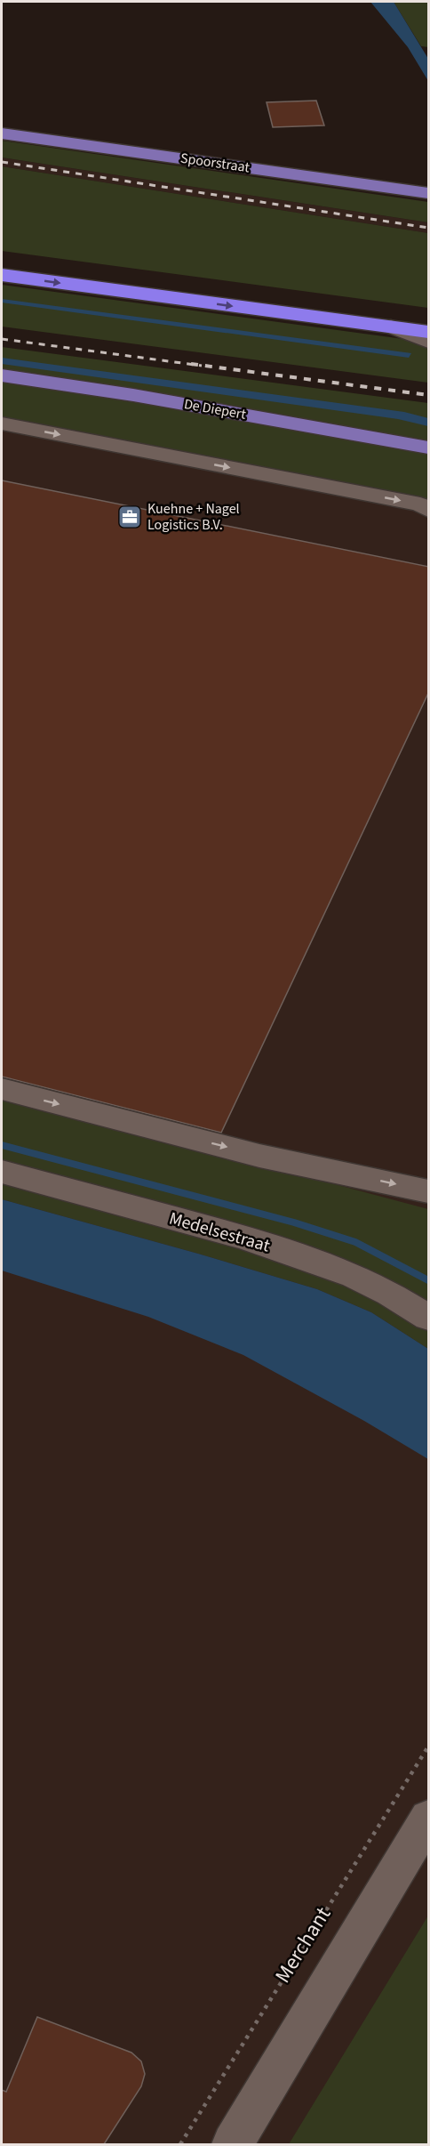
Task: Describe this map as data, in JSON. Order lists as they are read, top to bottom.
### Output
{
  "streets": {
    "main road": ["Spoorstraat", "De Diepert"],
    "street": ["Medelsestraat"],
    "path": ["Merchant"]
  },
  "places": {
    "office": ["Kuehne + Nagel Logistics B.V."]
  }
}
